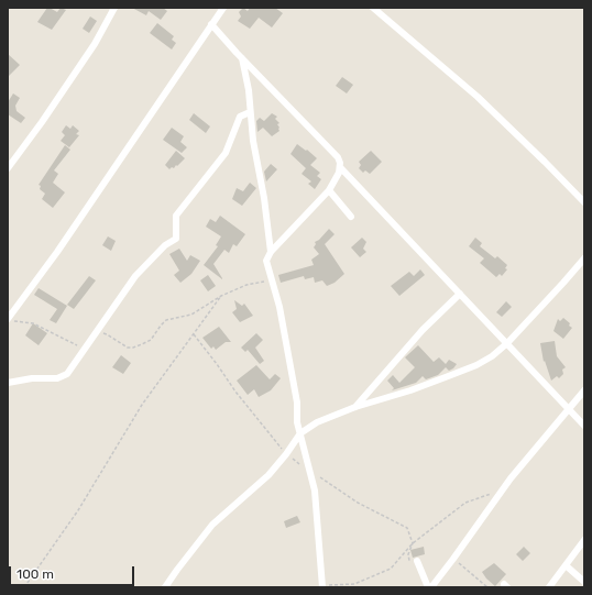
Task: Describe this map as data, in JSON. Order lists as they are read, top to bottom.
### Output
{
  "scale_bar": "100 m"
}
